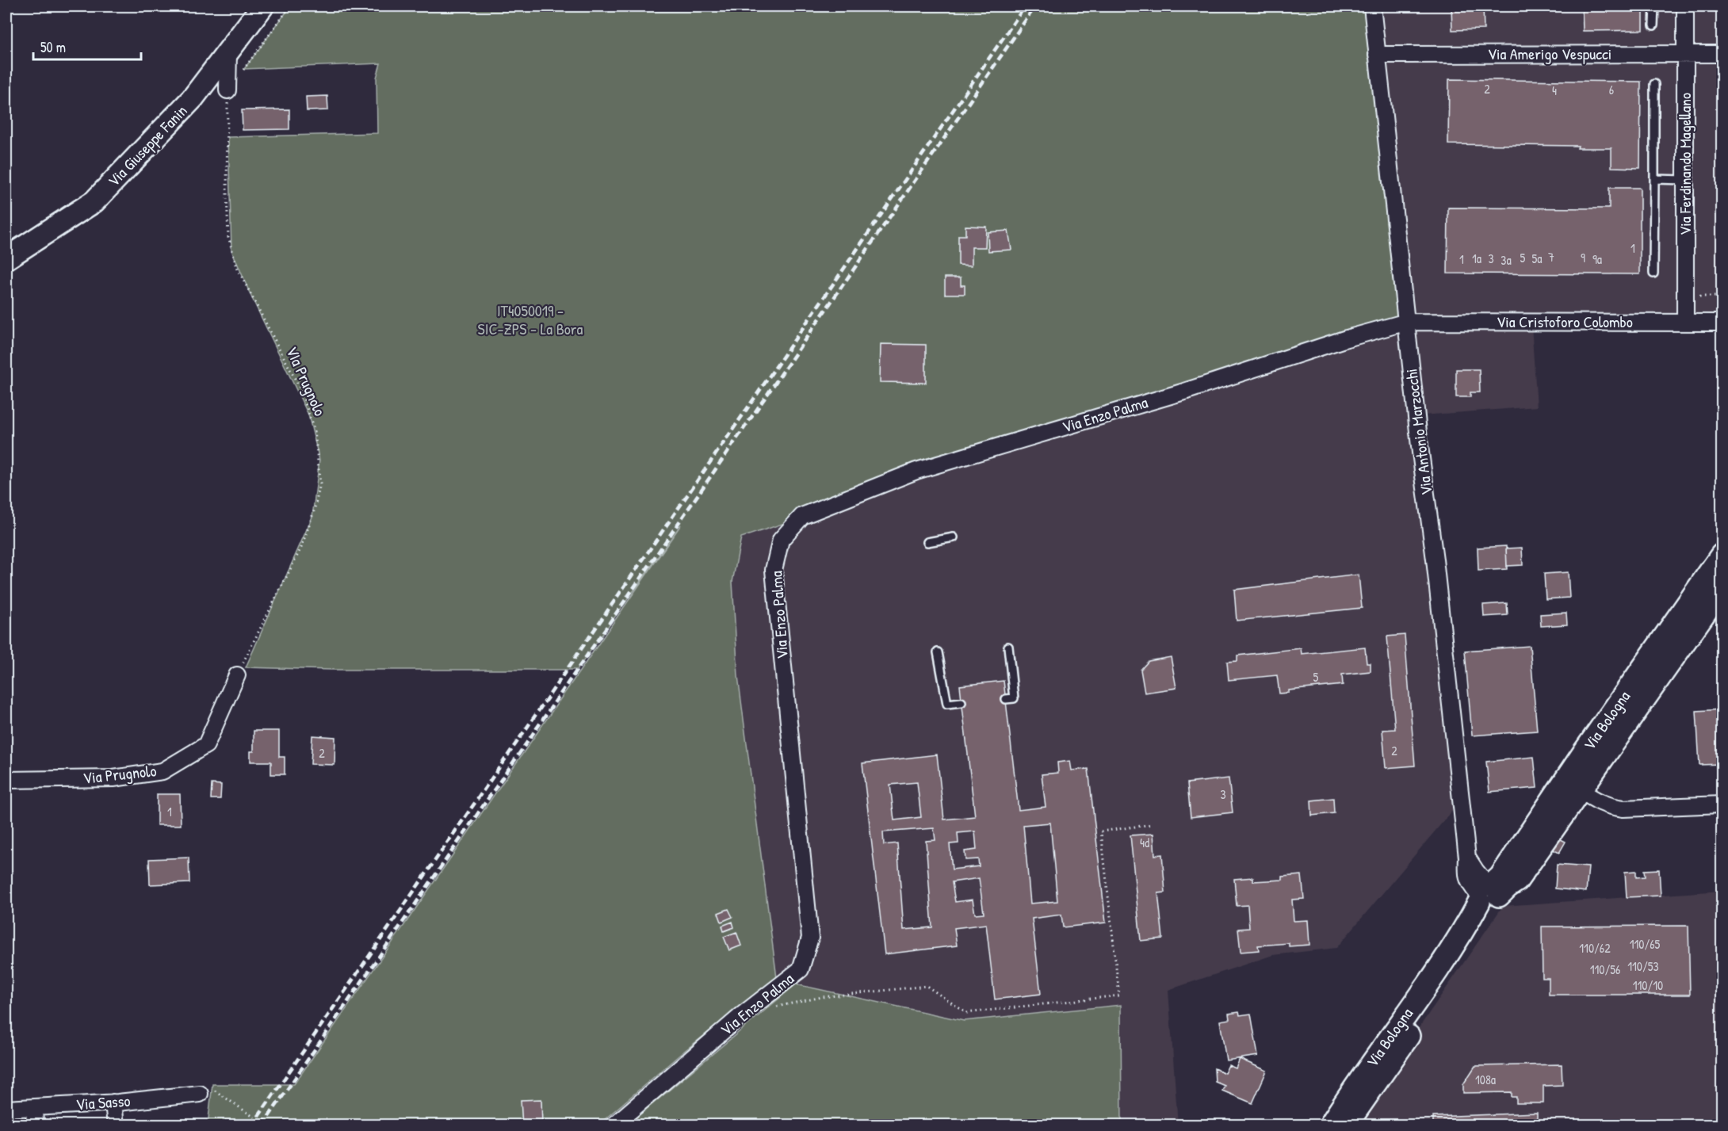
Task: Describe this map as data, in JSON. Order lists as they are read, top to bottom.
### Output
{
  "streets": {
    "main road": ["Via Giuseppe Fanin", "Via Bologna"],
    "street": [
      "Via Amerigo Vespucci",
      "Via Ferdinando Magellano",
      "Via Cristoforo Colombo",
      "Via Enzo Palma",
      "Via Antonio Marzocchi",
      "Via Prugnolo",
      "Via Sasso"
    ],
    "path": ["VIa Prugnolo"]
  },
  "crossings": [
    ["Via Amerigo Vespucci", "Via Ferdinando Magellano"],
    ["Via Amerigo Vespucci", "Via Antonio Marzocchi"],
    ["Via Ferdinando Magellano", "Via Cristoforo Colombo"],
    ["Via Cristoforo Colombo", "Via Enzo Palma"],
    ["Via Cristoforo Colombo", "Via Antonio Marzocchi"],
    ["VIa Prugnolo", "Via Prugnolo"],
    ["Via Enzo Palma", "Via Antonio Marzocchi"],
    ["Via Antonio Marzocchi", "Via Bologna"]
  ],
  "parks": ["IT4050019 - SIC-ZPS - La Bora"],
  "house_numbers": [
    "2",
    "6",
    "4",
    "1",
    "7",
    "5",
    "9",
    "1a",
    "3",
    "5a",
    "1",
    "9a",
    "3a",
    "5",
    "2",
    "2",
    "3",
    "1",
    "4d",
    "110/65",
    "110/62",
    "110/53",
    "110/56",
    "110/10",
    "108a"
  ],
  "scale_bar": "50 m"
}
